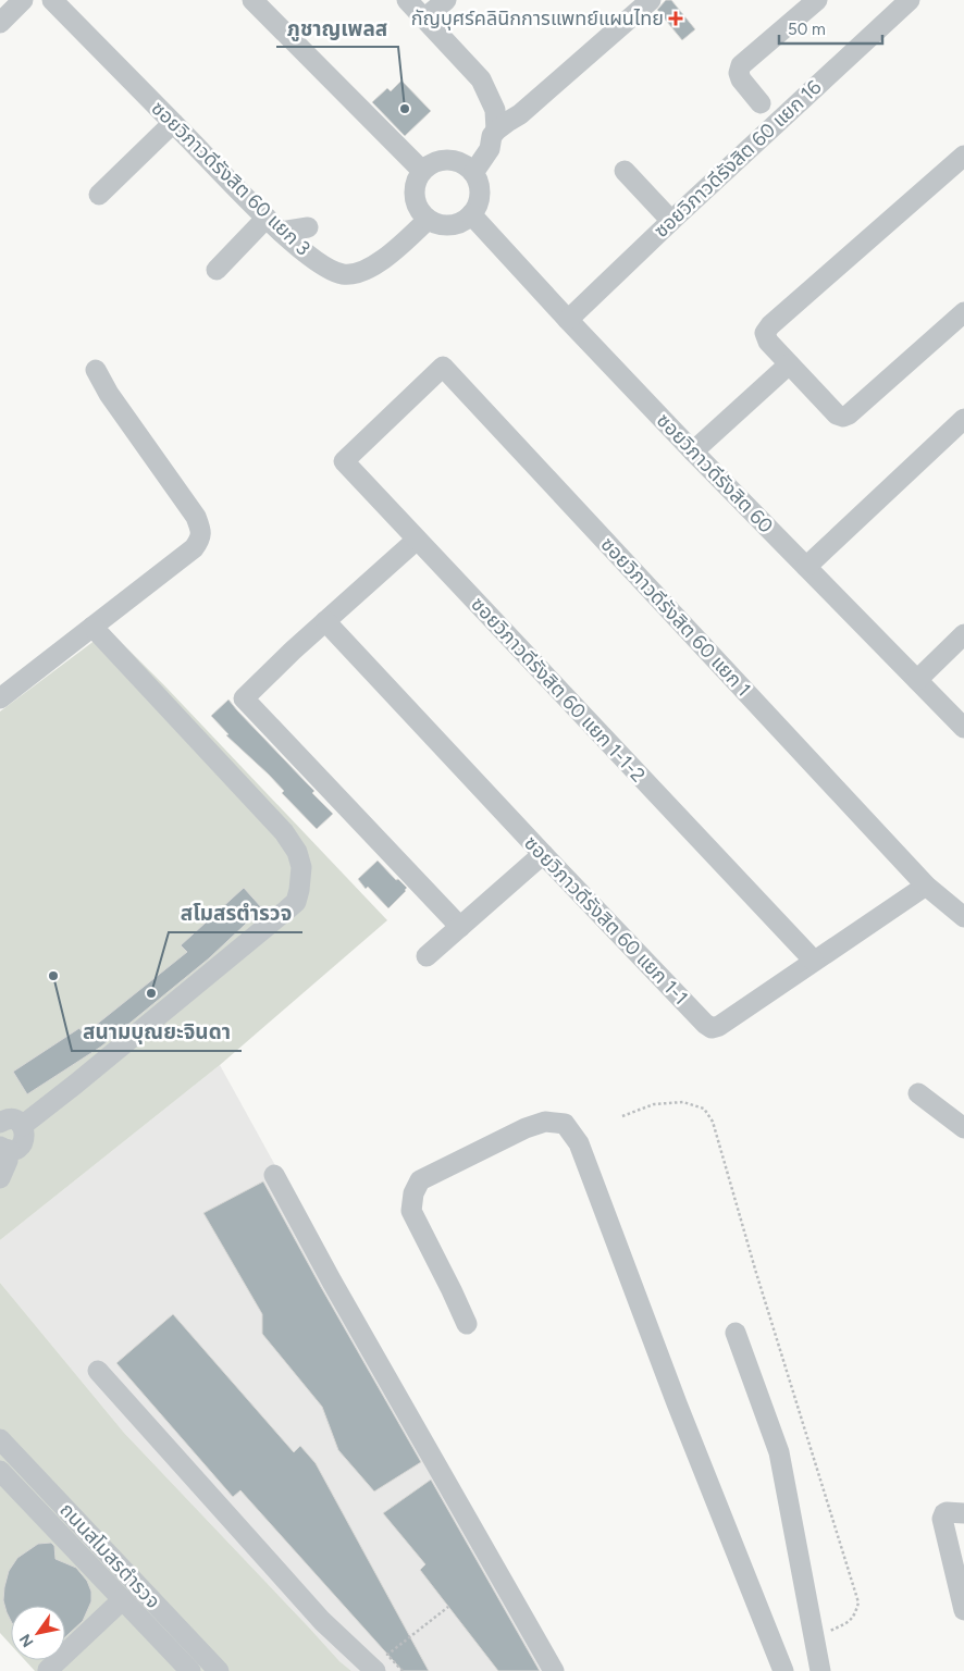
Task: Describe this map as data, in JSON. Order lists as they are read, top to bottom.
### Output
{
  "streets": {
    "street": [
      "ซอยวิภาวดีรังสิต 60 แยก 16",
      "ซอยวิภาวดีรังสิต 60 แยก 3",
      "ซอยวิภาวดีรังสิต 60",
      "ซอยวิภาวดีรังสิต 60 แยก 1",
      "ซอยวิภาวดีรังสิต 60 แยก 1-1-2",
      "ซอยวิภาวดีรังสิต 60 แยก 1-1",
      "ถนนสโมสรตำรวจ"
    ]
  },
  "crossings": [
    ["ซอยวิภาวดีรังสิต 60 แยก 16", "ซอยวิภาวดีรังสิต 60"],
    ["ซอยวิภาวดีรังสิต 60 แยก 3", "ซอยวิภาวดีรังสิต 60"],
    ["ซอยวิภาวดีรังสิต 60 แยก 1", "ซอยวิภาวดีรังสิต 60 แยก 1-1-2"],
    ["ซอยวิภาวดีรังสิต 60 แยก 1", "ซอยวิภาวดีรังสิต 60 แยก 1-1"],
    ["ซอยวิภาวดีรังสิต 60 แยก 1-1-2", "ซอยวิภาวดีรังสิต 60 แยก 1-1"]
  ],
  "places": {
    "health": ["กัญบุศร์คลินิกการแพทย์แผนไทย"],
    "other": ["ภูชาญเพลส", "สนามบุณยะจินดา", "สโมสรตำรวจ"]
  },
  "scale_bar": "50 m",
  "north": "bottom left"
}
